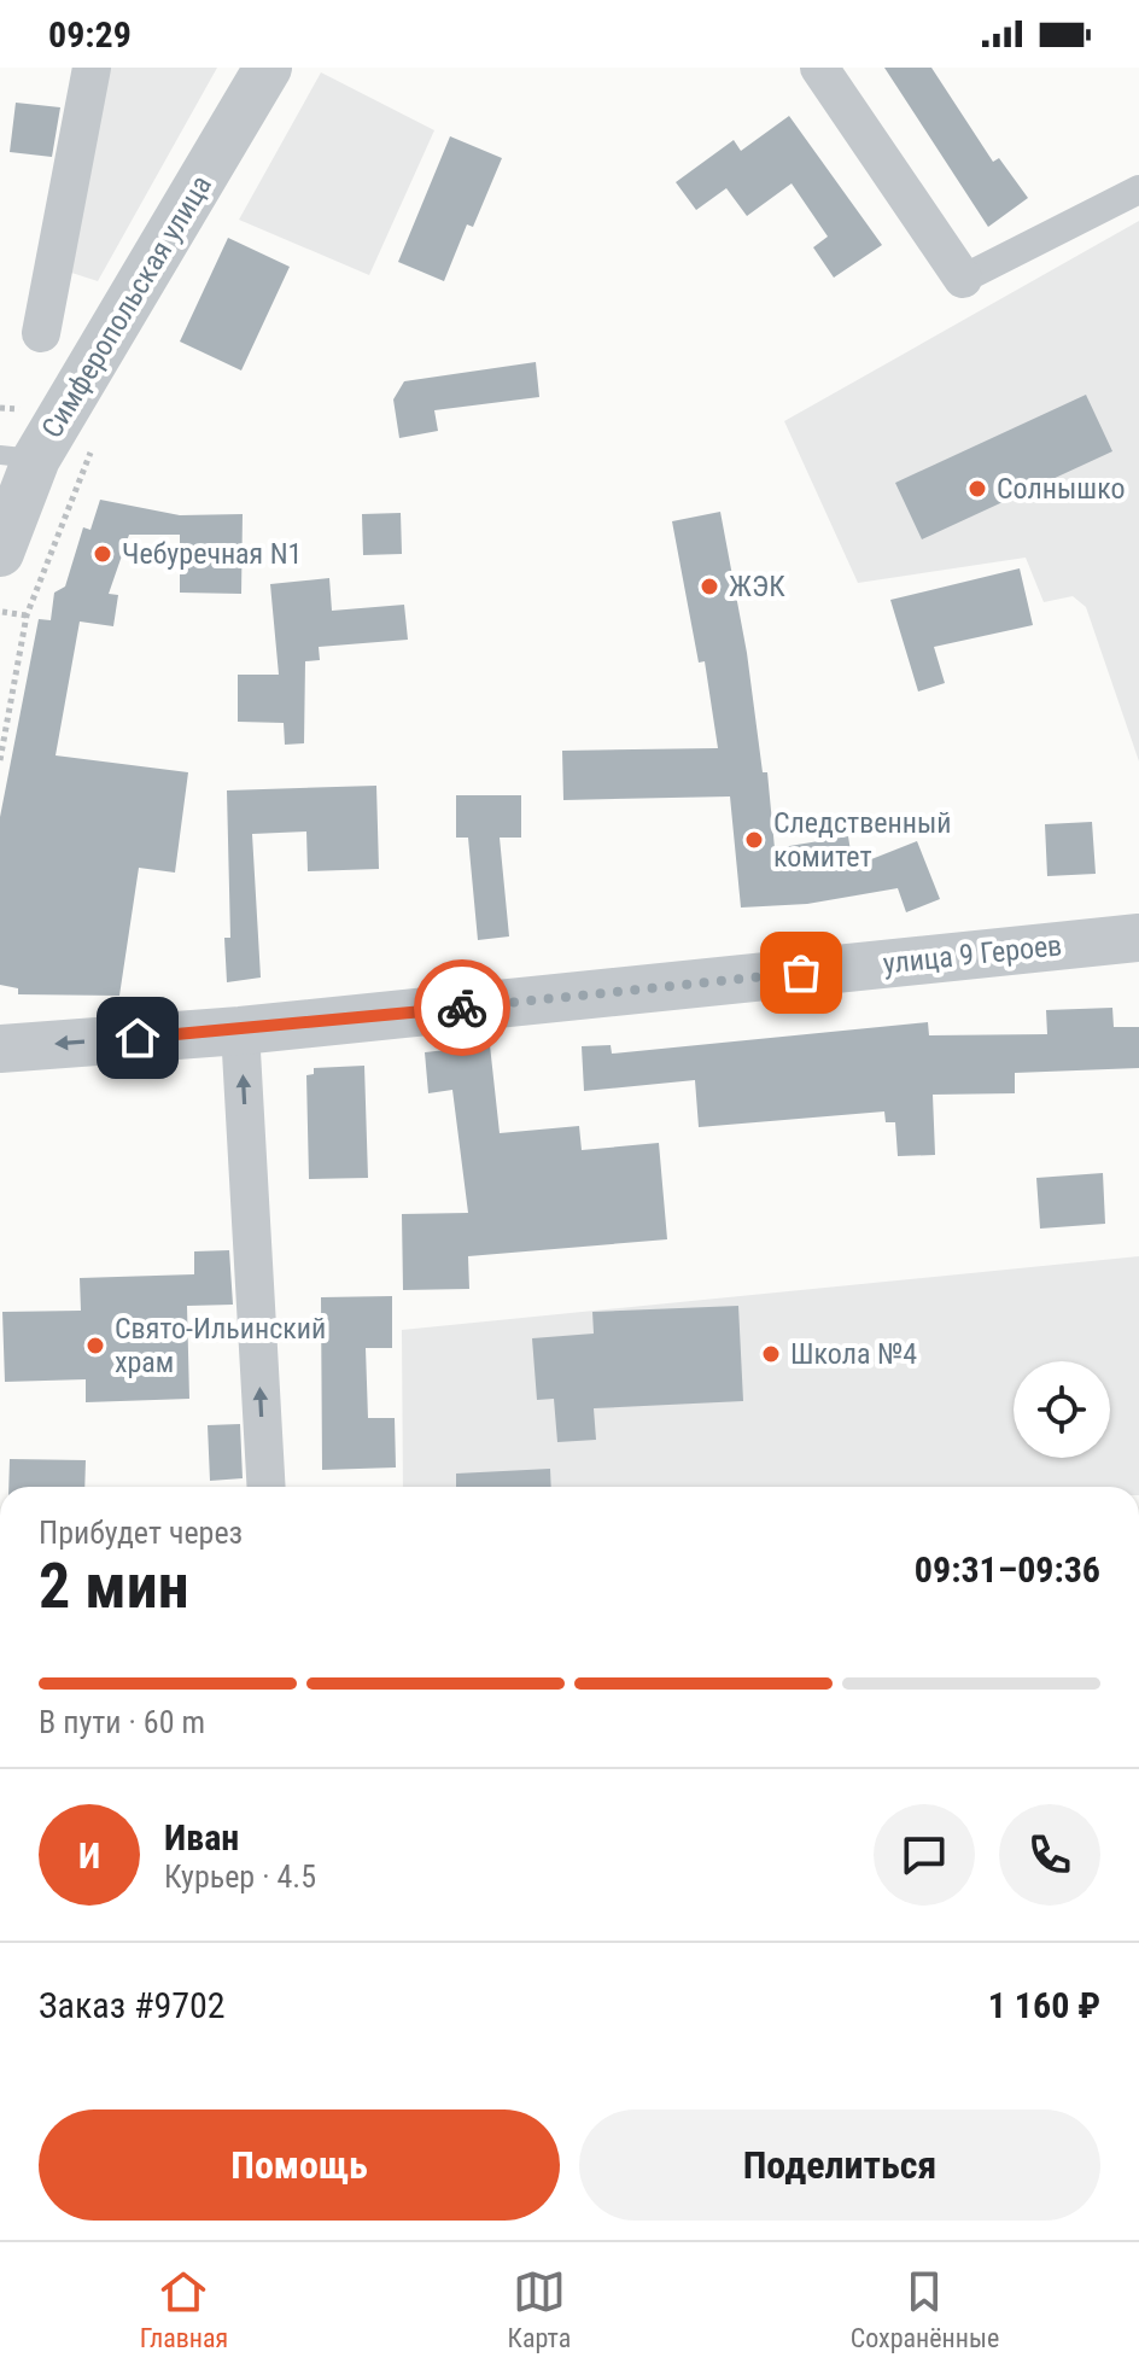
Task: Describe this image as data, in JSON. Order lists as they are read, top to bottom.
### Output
{
  "streets": {
    "street": ["Симферопольская улица", "улица 9 Героев"]
  },
  "places": [
    "Солнышко",
    "Чебуречная N1",
    "ЖЭК",
    "Следственный комитет",
    "Свято-Ильинский храм",
    "Школа №4"
  ],
  "page": {
    "status": "09:29",
    "heading": ["2 мин", "Прибудет через", "09:31–09:36"],
    "panel": [
      "Иван",
      "Курьер · 4.5",
      "Заказ #9702",
      "1 160 ₽"
    ],
    "bar": "В пути · 60 m",
    "round": "И",
    "buttons": ["Помощь", "Поделиться"],
    "tabs": ["Главная", "Карта", "Сохранённые"]
  }
}
